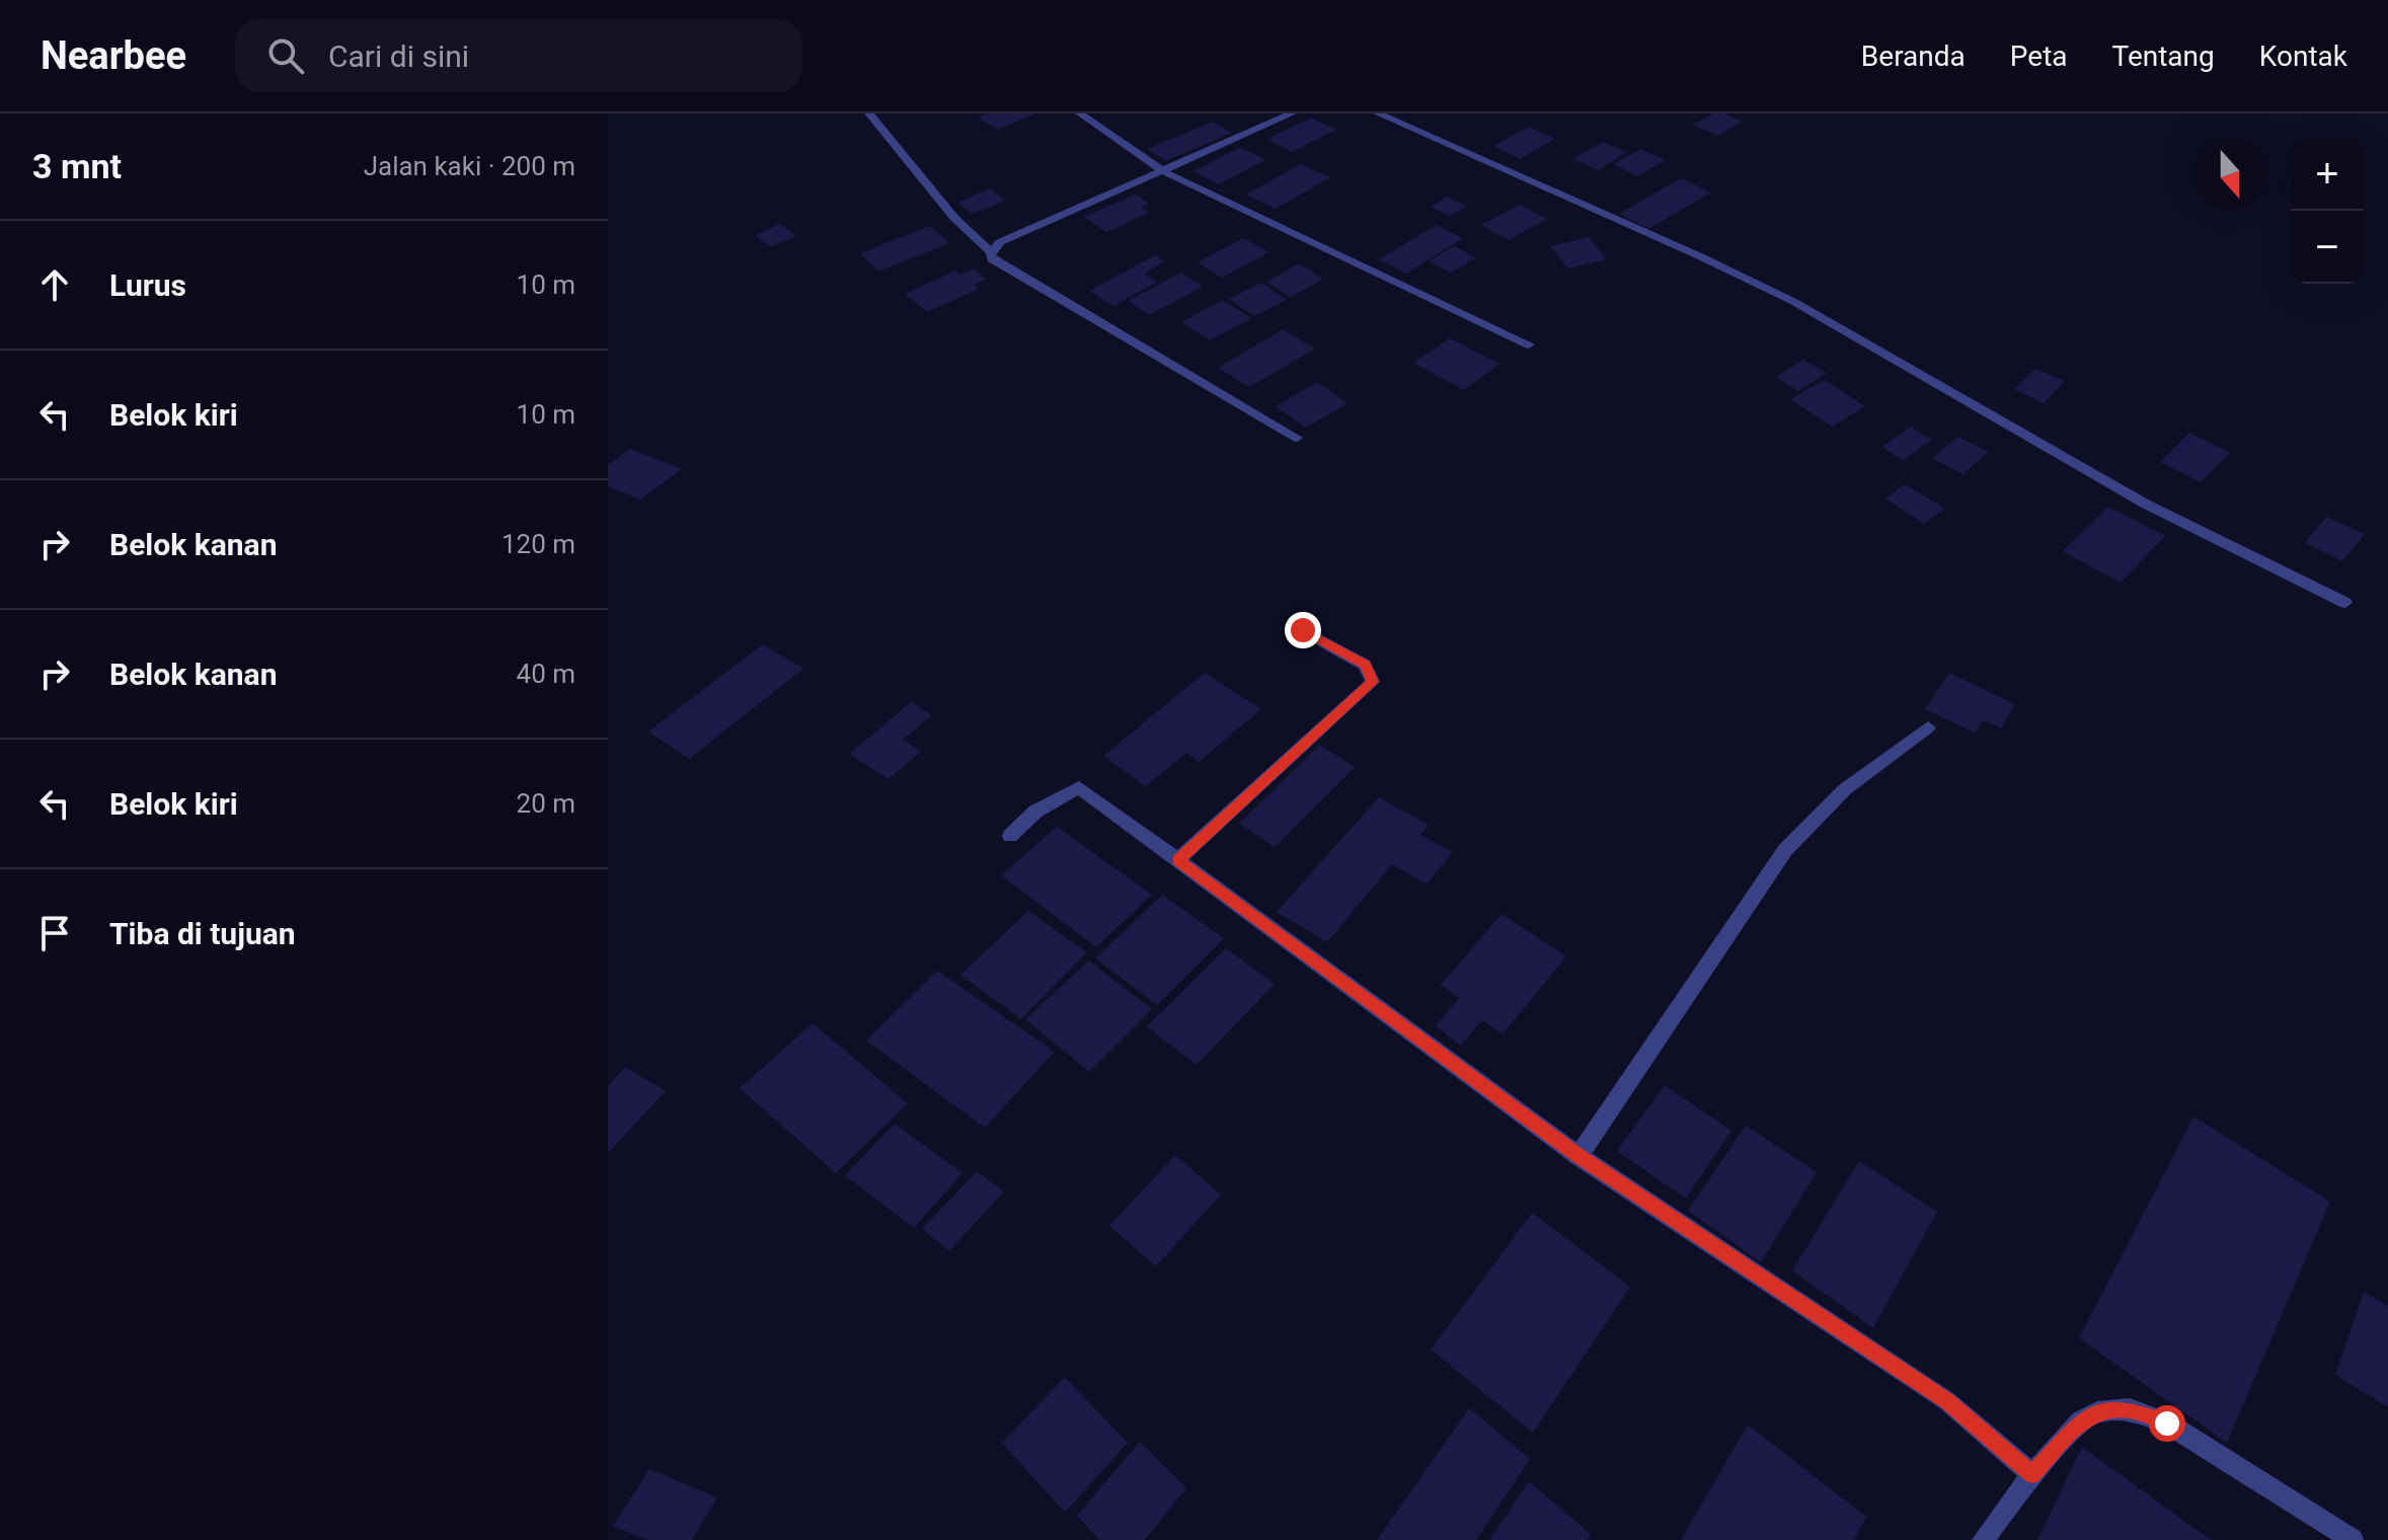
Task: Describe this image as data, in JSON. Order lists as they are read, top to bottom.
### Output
{
  "north": "bottom",
  "page": {
    "header": "Nearbee",
    "search": "Cari di sini",
    "nav": [
      "Beranda",
      "Peta",
      "Tentang",
      "Kontak"
    ],
    "heading": ["3 mnt", "Jalan kaki · 200 m"],
    "map_buttons": ["+", "−"],
    "list": [
      ["Lurus", "10 m"],
      ["Belok kiri", "10 m"],
      ["Belok kanan", "120 m"],
      ["Belok kanan", "40 m"],
      ["Belok kiri", "20 m"],
      "Tiba di tujuan"
    ]
  }
}
